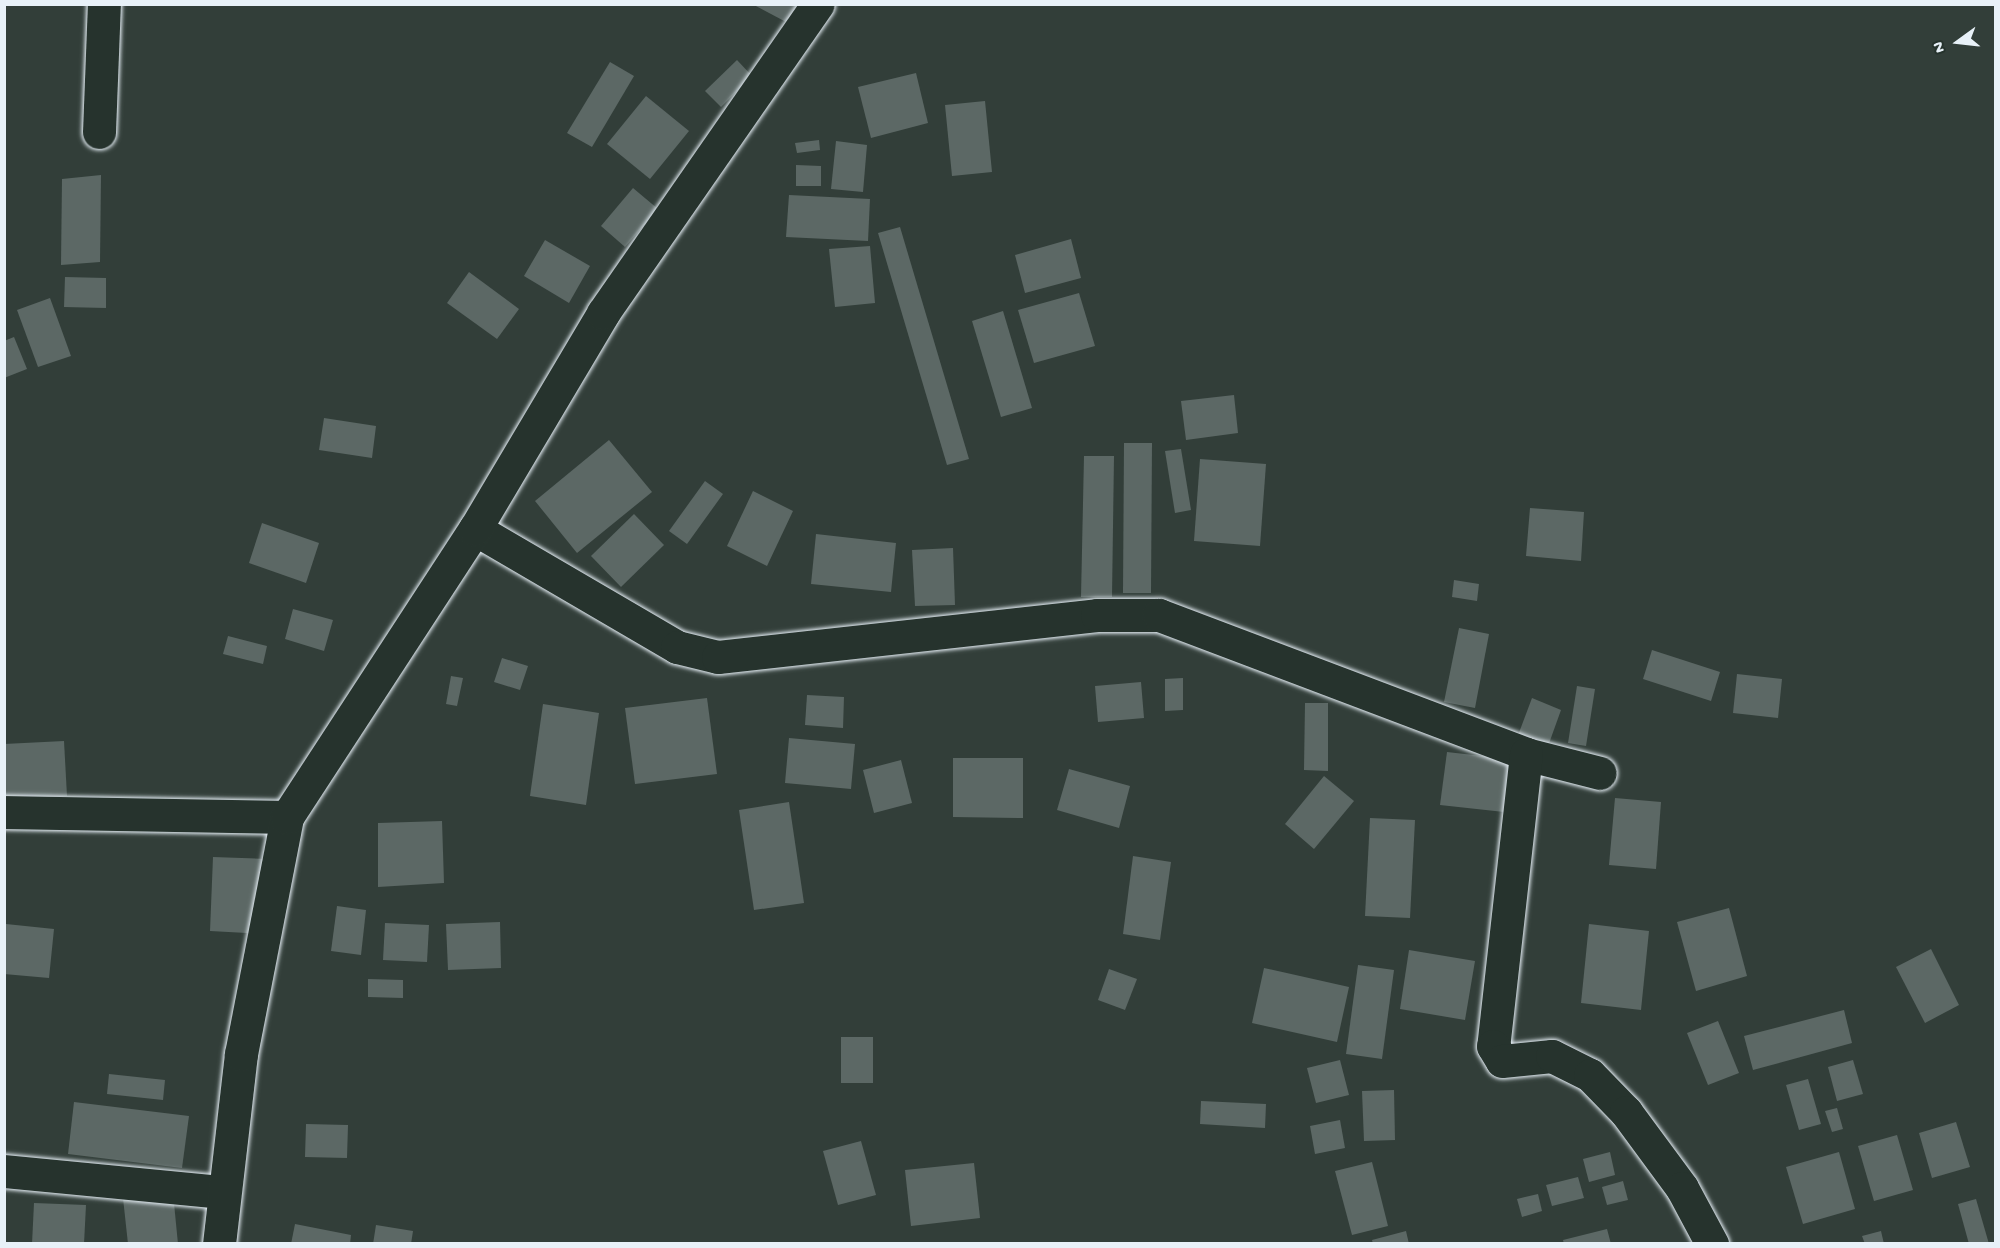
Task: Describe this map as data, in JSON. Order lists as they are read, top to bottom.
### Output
{
  "north": "left"
}
